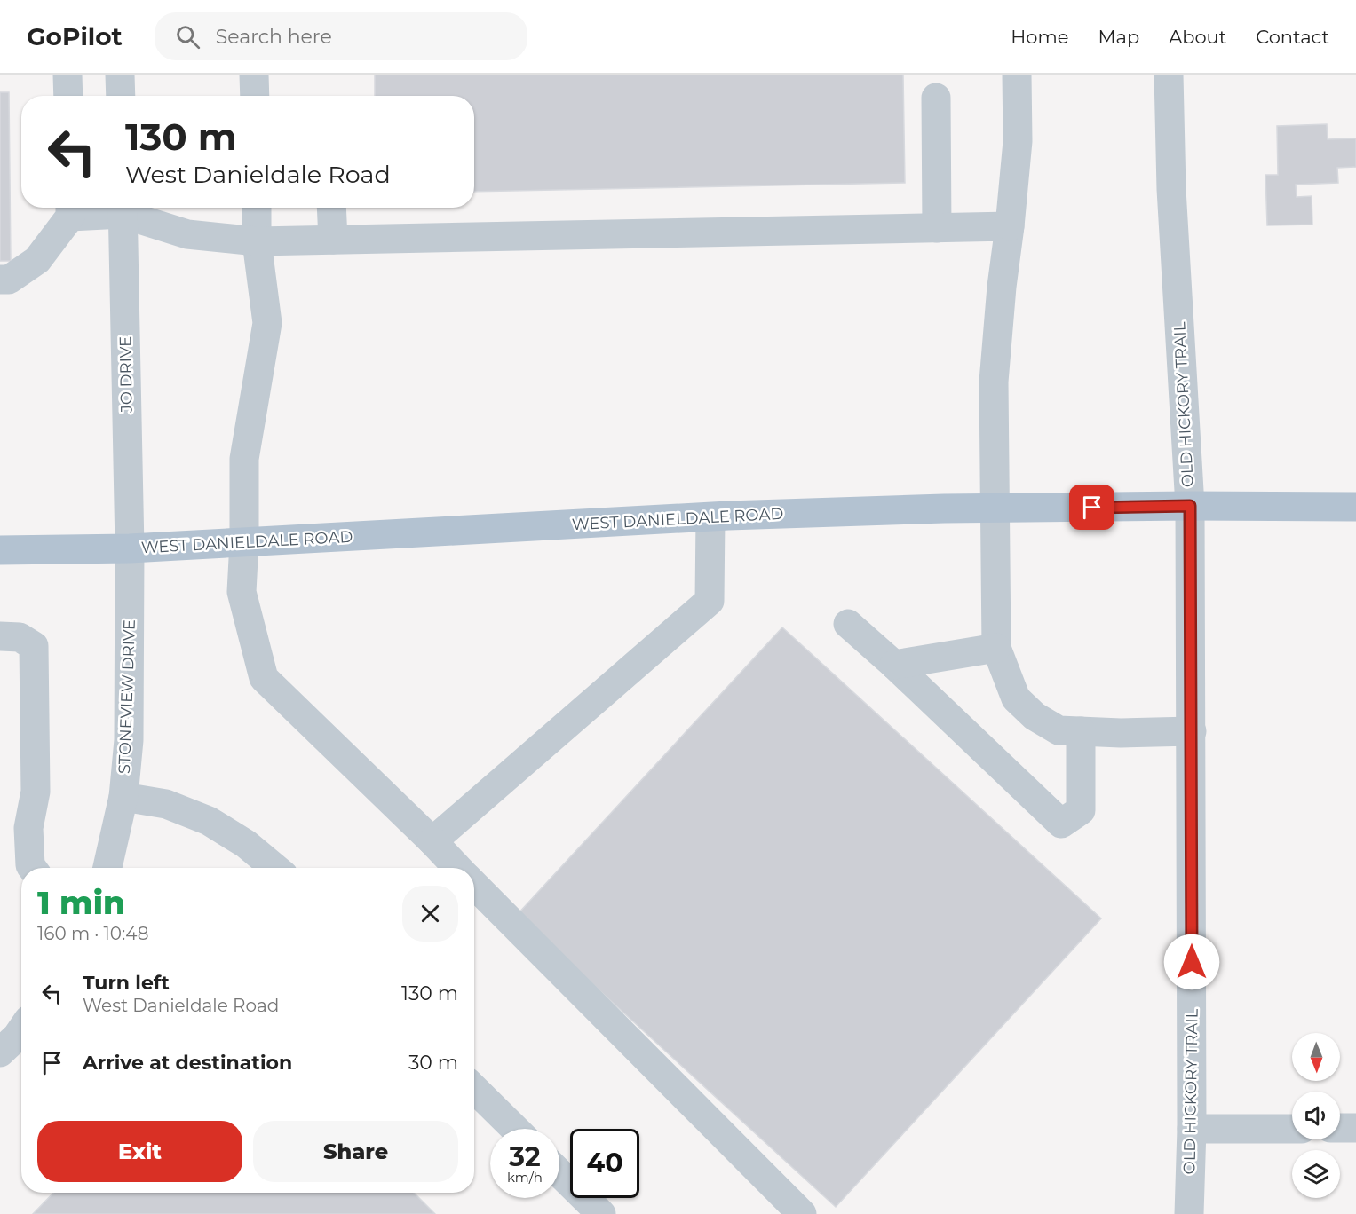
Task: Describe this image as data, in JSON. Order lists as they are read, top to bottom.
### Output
{
  "streets": {
    "main road": ["WEST DANIELDALE ROAD"],
    "street": ["JO DRIVE", "OLD HICKORY TRAIL", "STONEVIEW DRIVE"]
  },
  "crossings": [
    ["JO DRIVE", "WEST DANIELDALE ROAD"],
    ["JO DRIVE", "STONEVIEW DRIVE"],
    ["OLD HICKORY TRAIL", "WEST DANIELDALE ROAD"],
    ["WEST DANIELDALE ROAD", "STONEVIEW DRIVE"]
  ],
  "north": "bottom",
  "page": {
    "header": "GoPilot",
    "search": "Search here",
    "nav": [
      "Home",
      "Map",
      "About",
      "Contact"
    ],
    "turn": ["130 m", "West Danieldale Road"],
    "heading": ["1 min", "160 m · 10:48"],
    "list": [
      {
        "name": "Turn left",
        "note": "West Danieldale Road",
        "value": "130 m"
      },
      {
        "name": "Arrive at destination",
        "value": "30 m"
      }
    ],
    "buttons": ["Exit", "Share"],
    "speed": "32 km/h",
    "limit": "40"
  }
}
